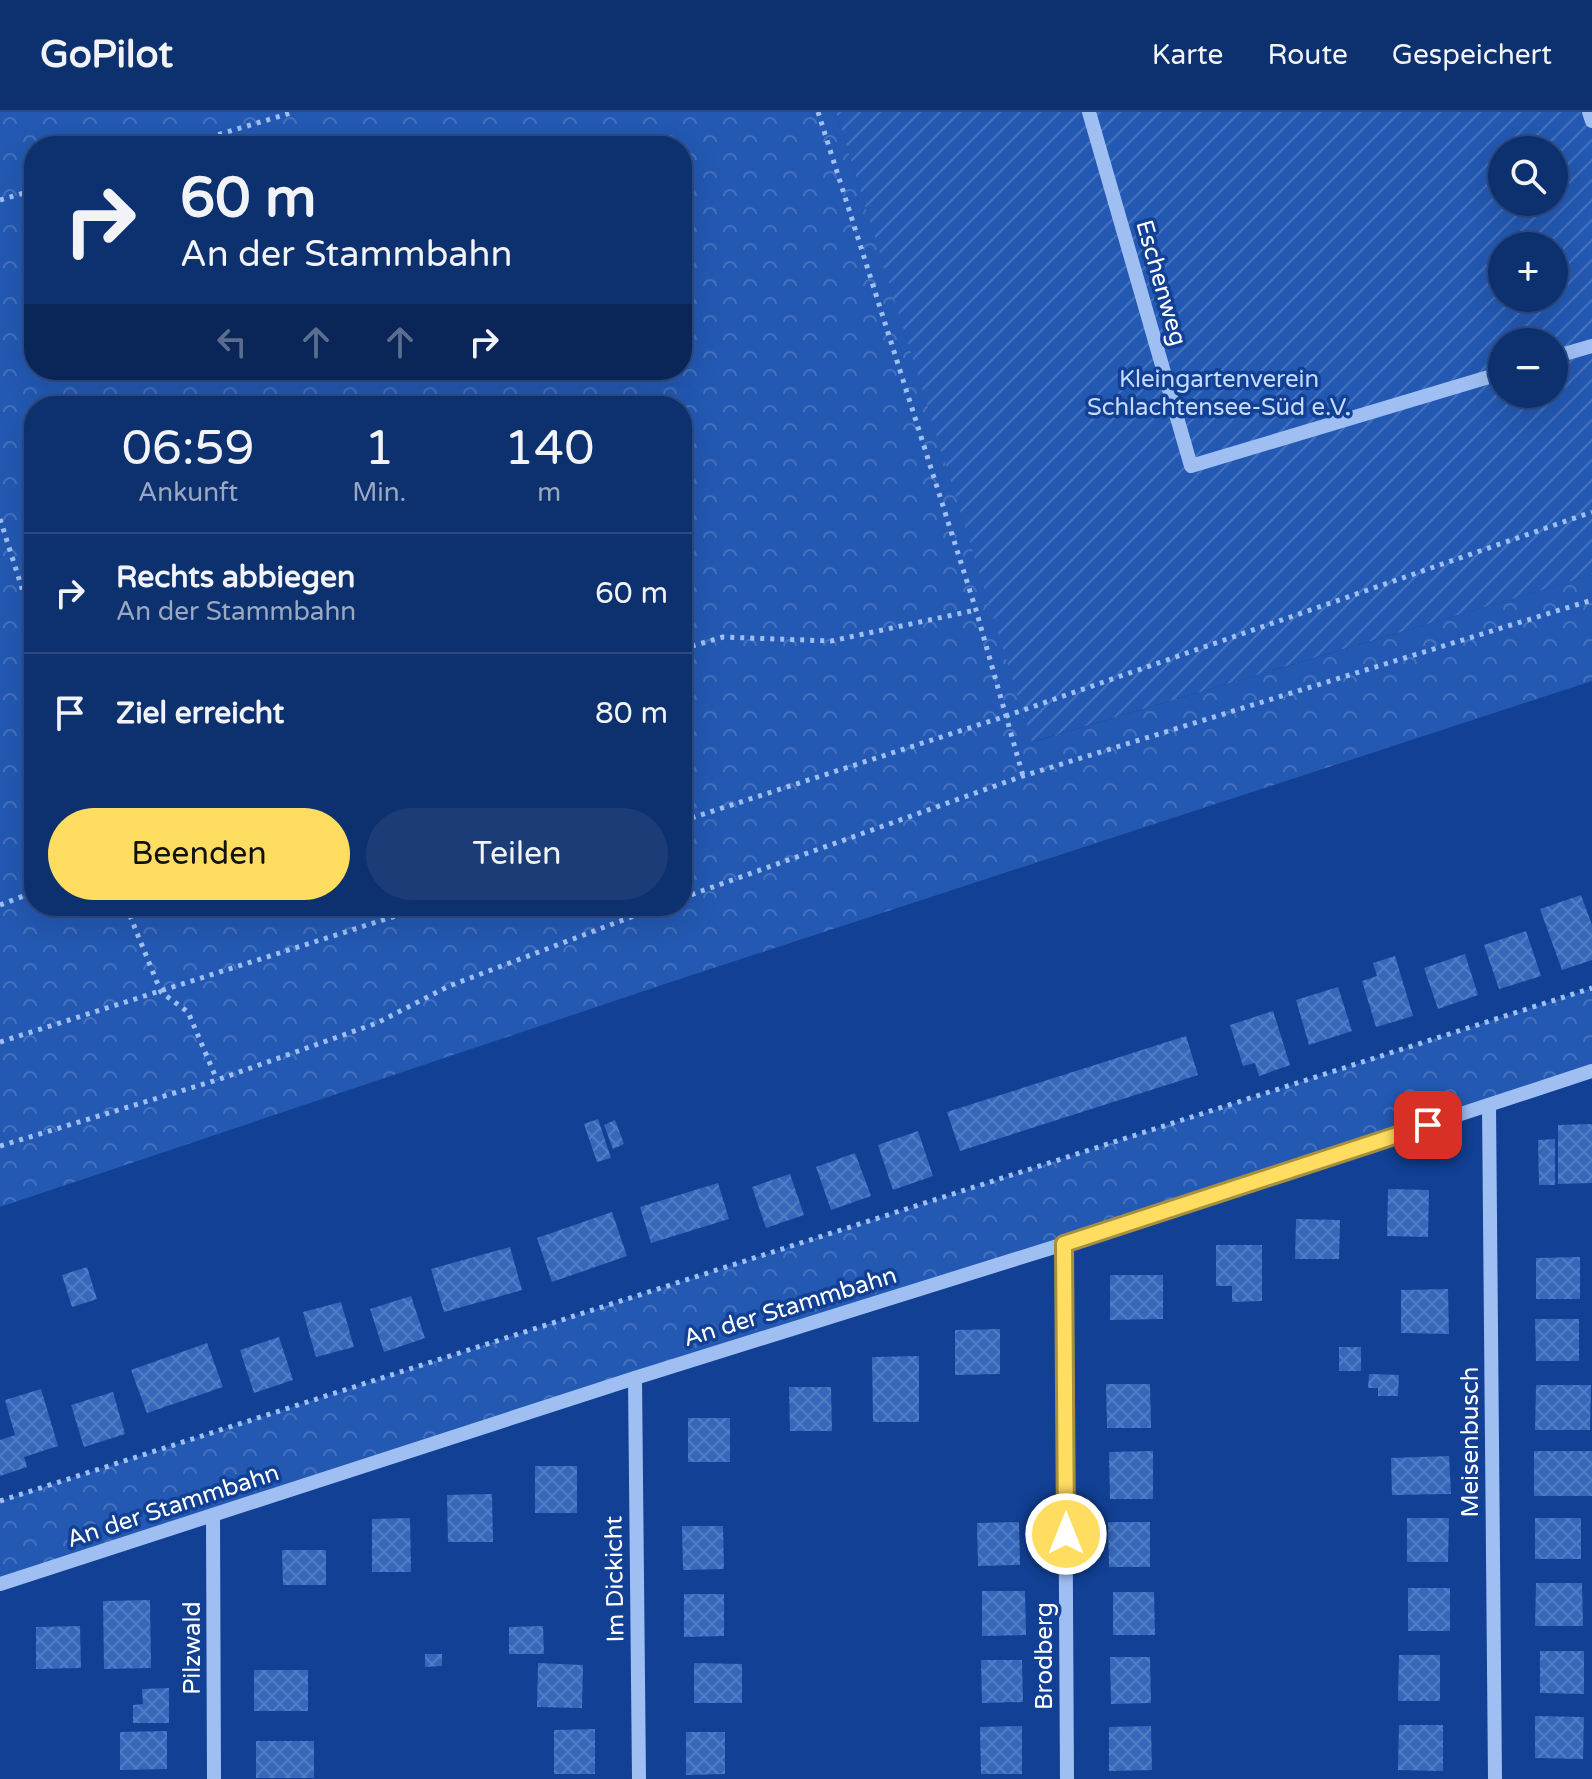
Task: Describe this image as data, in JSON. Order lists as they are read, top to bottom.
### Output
{
  "streets": {
    "street": [
      "Eschenweg",
      "An der Stammbahn",
      "Meisenbusch",
      "Im Dickicht",
      "Pilzwald",
      "Brodberg"
    ]
  },
  "crossings": [
    ["An der Stammbahn", "Meisenbusch"],
    ["An der Stammbahn", "Im Dickicht"],
    ["An der Stammbahn", "Pilzwald"],
    ["An der Stammbahn", "Brodberg"]
  ],
  "parks": ["Kleingartenverein Schlachtensee-Süd e.V."],
  "page": {
    "header": "GoPilot",
    "nav": ["Karte", "Route", "Gespeichert"],
    "map_buttons": ["+", "−"],
    "turn": ["60 m", "An der Stammbahn"],
    "eta": [
      "06:59",
      "Ankunft",
      "1",
      "Min.",
      "140",
      "m"
    ],
    "list": [
      {
        "name": "Rechts abbiegen",
        "note": "An der Stammbahn",
        "value": "60 m"
      },
      {
        "name": "Ziel erreicht",
        "value": "80 m"
      }
    ],
    "buttons": ["Beenden", "Teilen"]
  }
}
